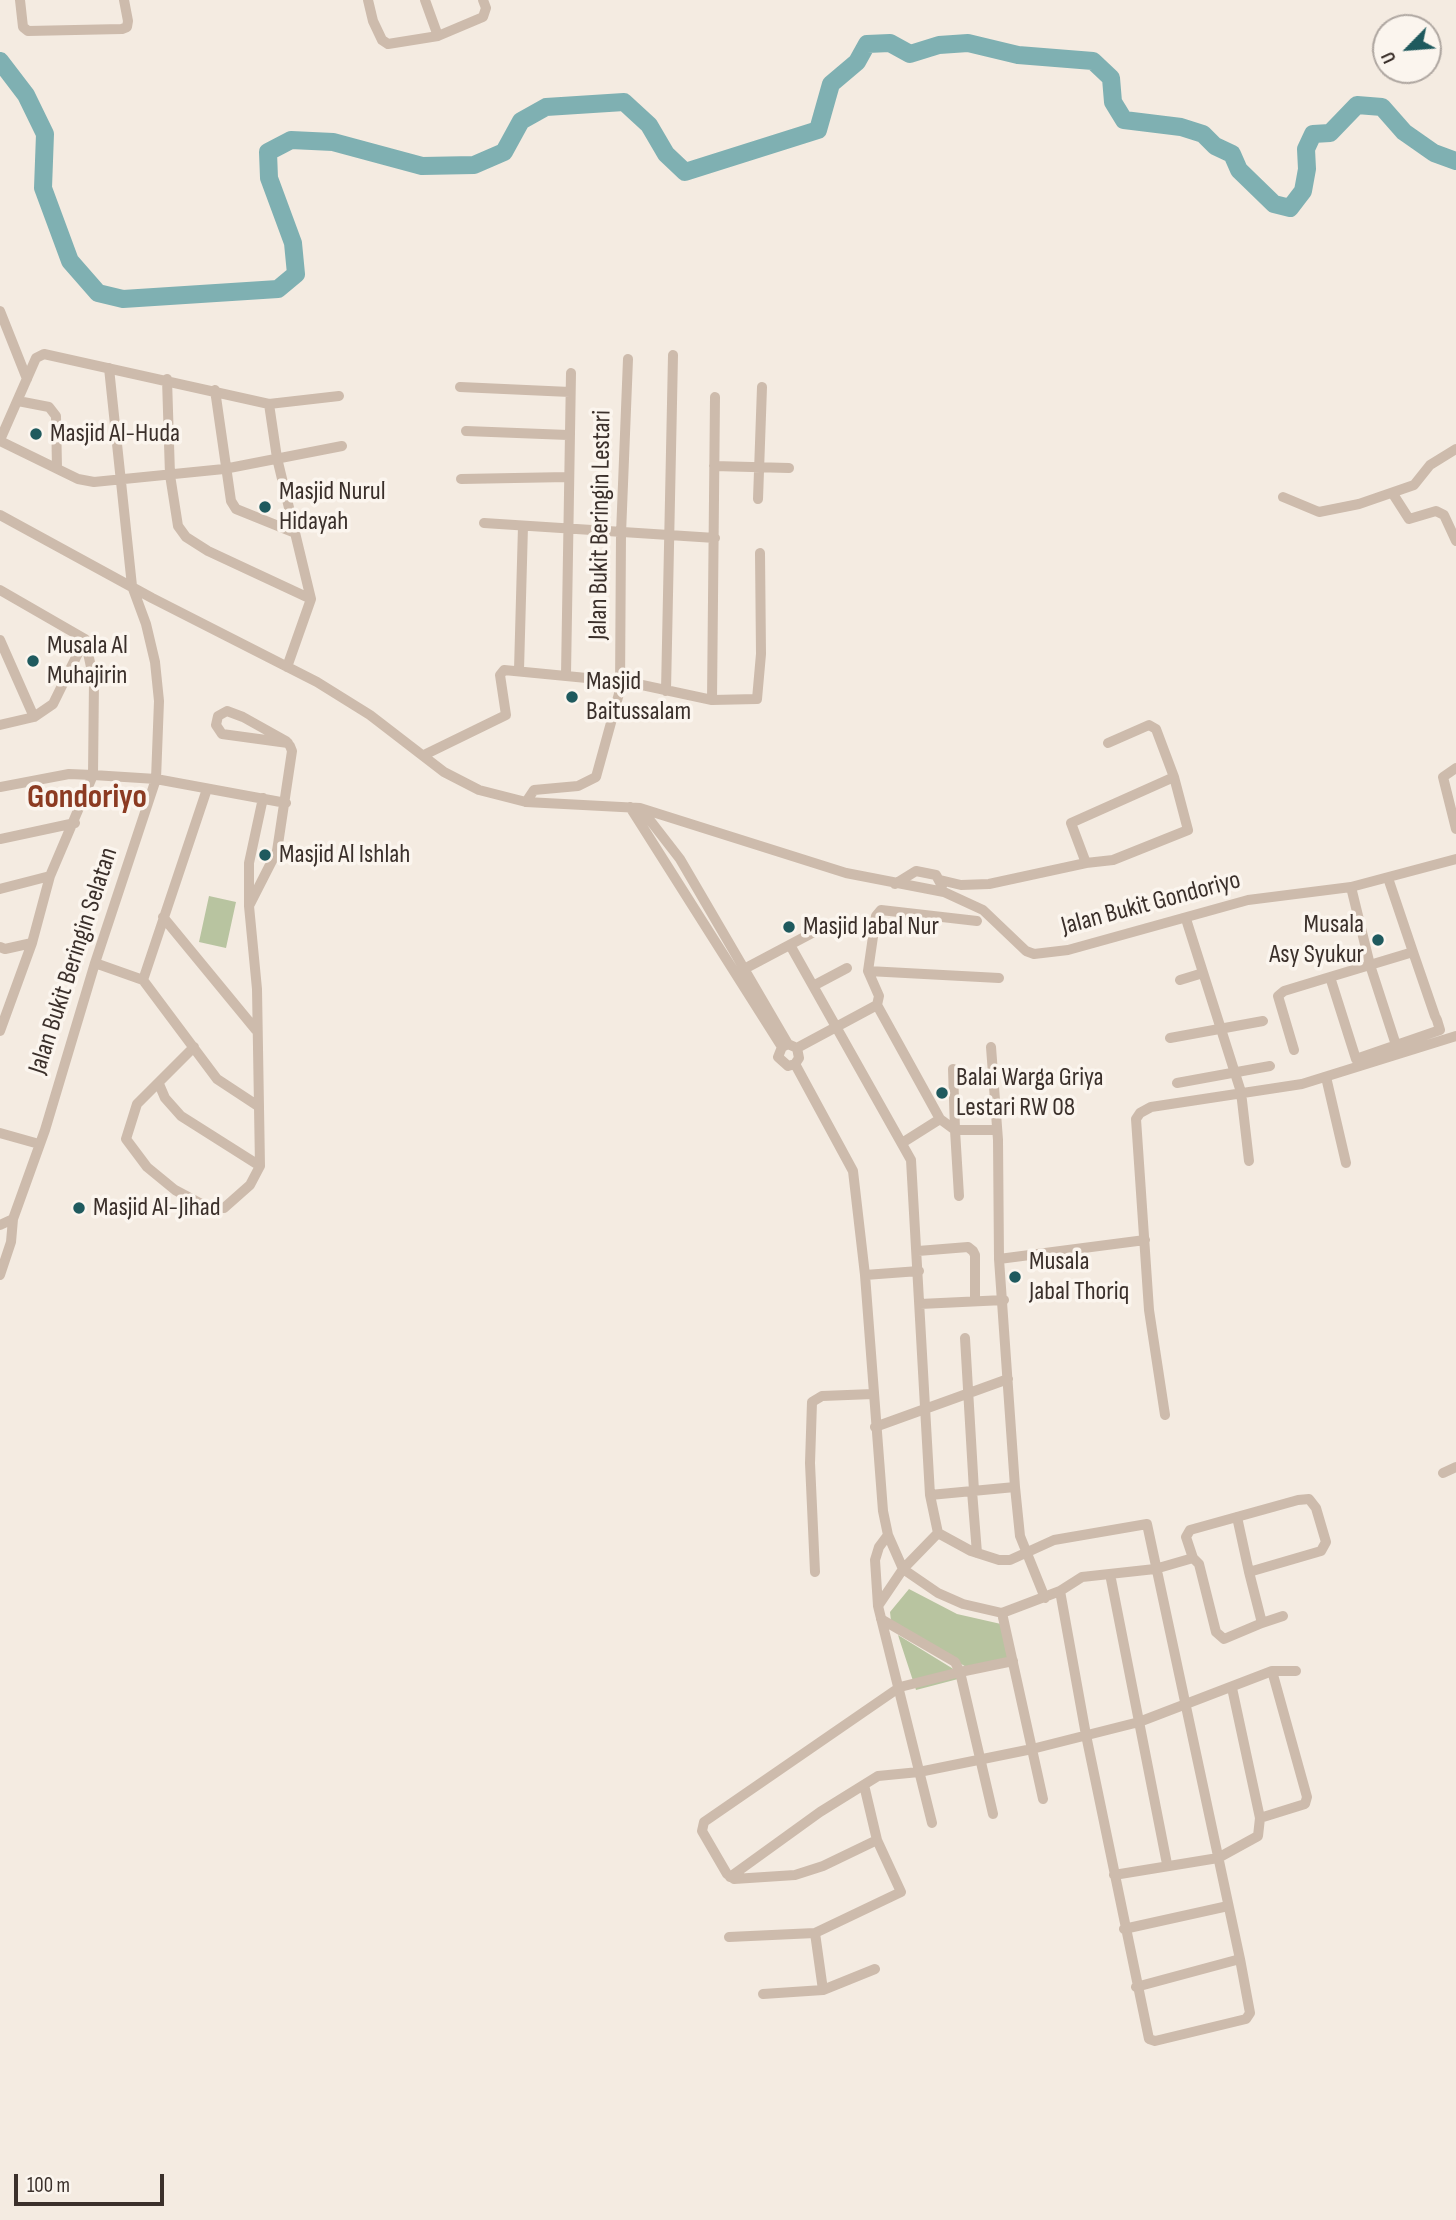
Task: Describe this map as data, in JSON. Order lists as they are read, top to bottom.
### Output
{
  "streets": {
    "street": ["Jalan Bukit Beringin Lestari", "Jalan Bukit Gondoriyo", "Jalan Bukit Beringin Selatan"]
  },
  "crossings": [
    ["Jalan Bukit Beringin Lestari", "Jalan Bukit Gondoriyo"],
    ["Jalan Bukit Gondoriyo", "Jalan Bukit Beringin Selatan"]
  ],
  "districts": ["Gondoriyo"],
  "places": [
    "Masjid Al-Huda",
    "Masjid Nurul Hidayah",
    "Musala Al Muhajirin",
    "Masjid Baitussalam",
    "Masjid Al Ishlah",
    "Masjid Jabal Nur",
    "Musala Asy Syukur",
    "Balai Warga Griya Lestari RW 08",
    "Masjid Al-Jihad",
    "Musala Jabal Thoriq"
  ],
  "scale_bar": "100 m",
  "north": "bottom left"
}
